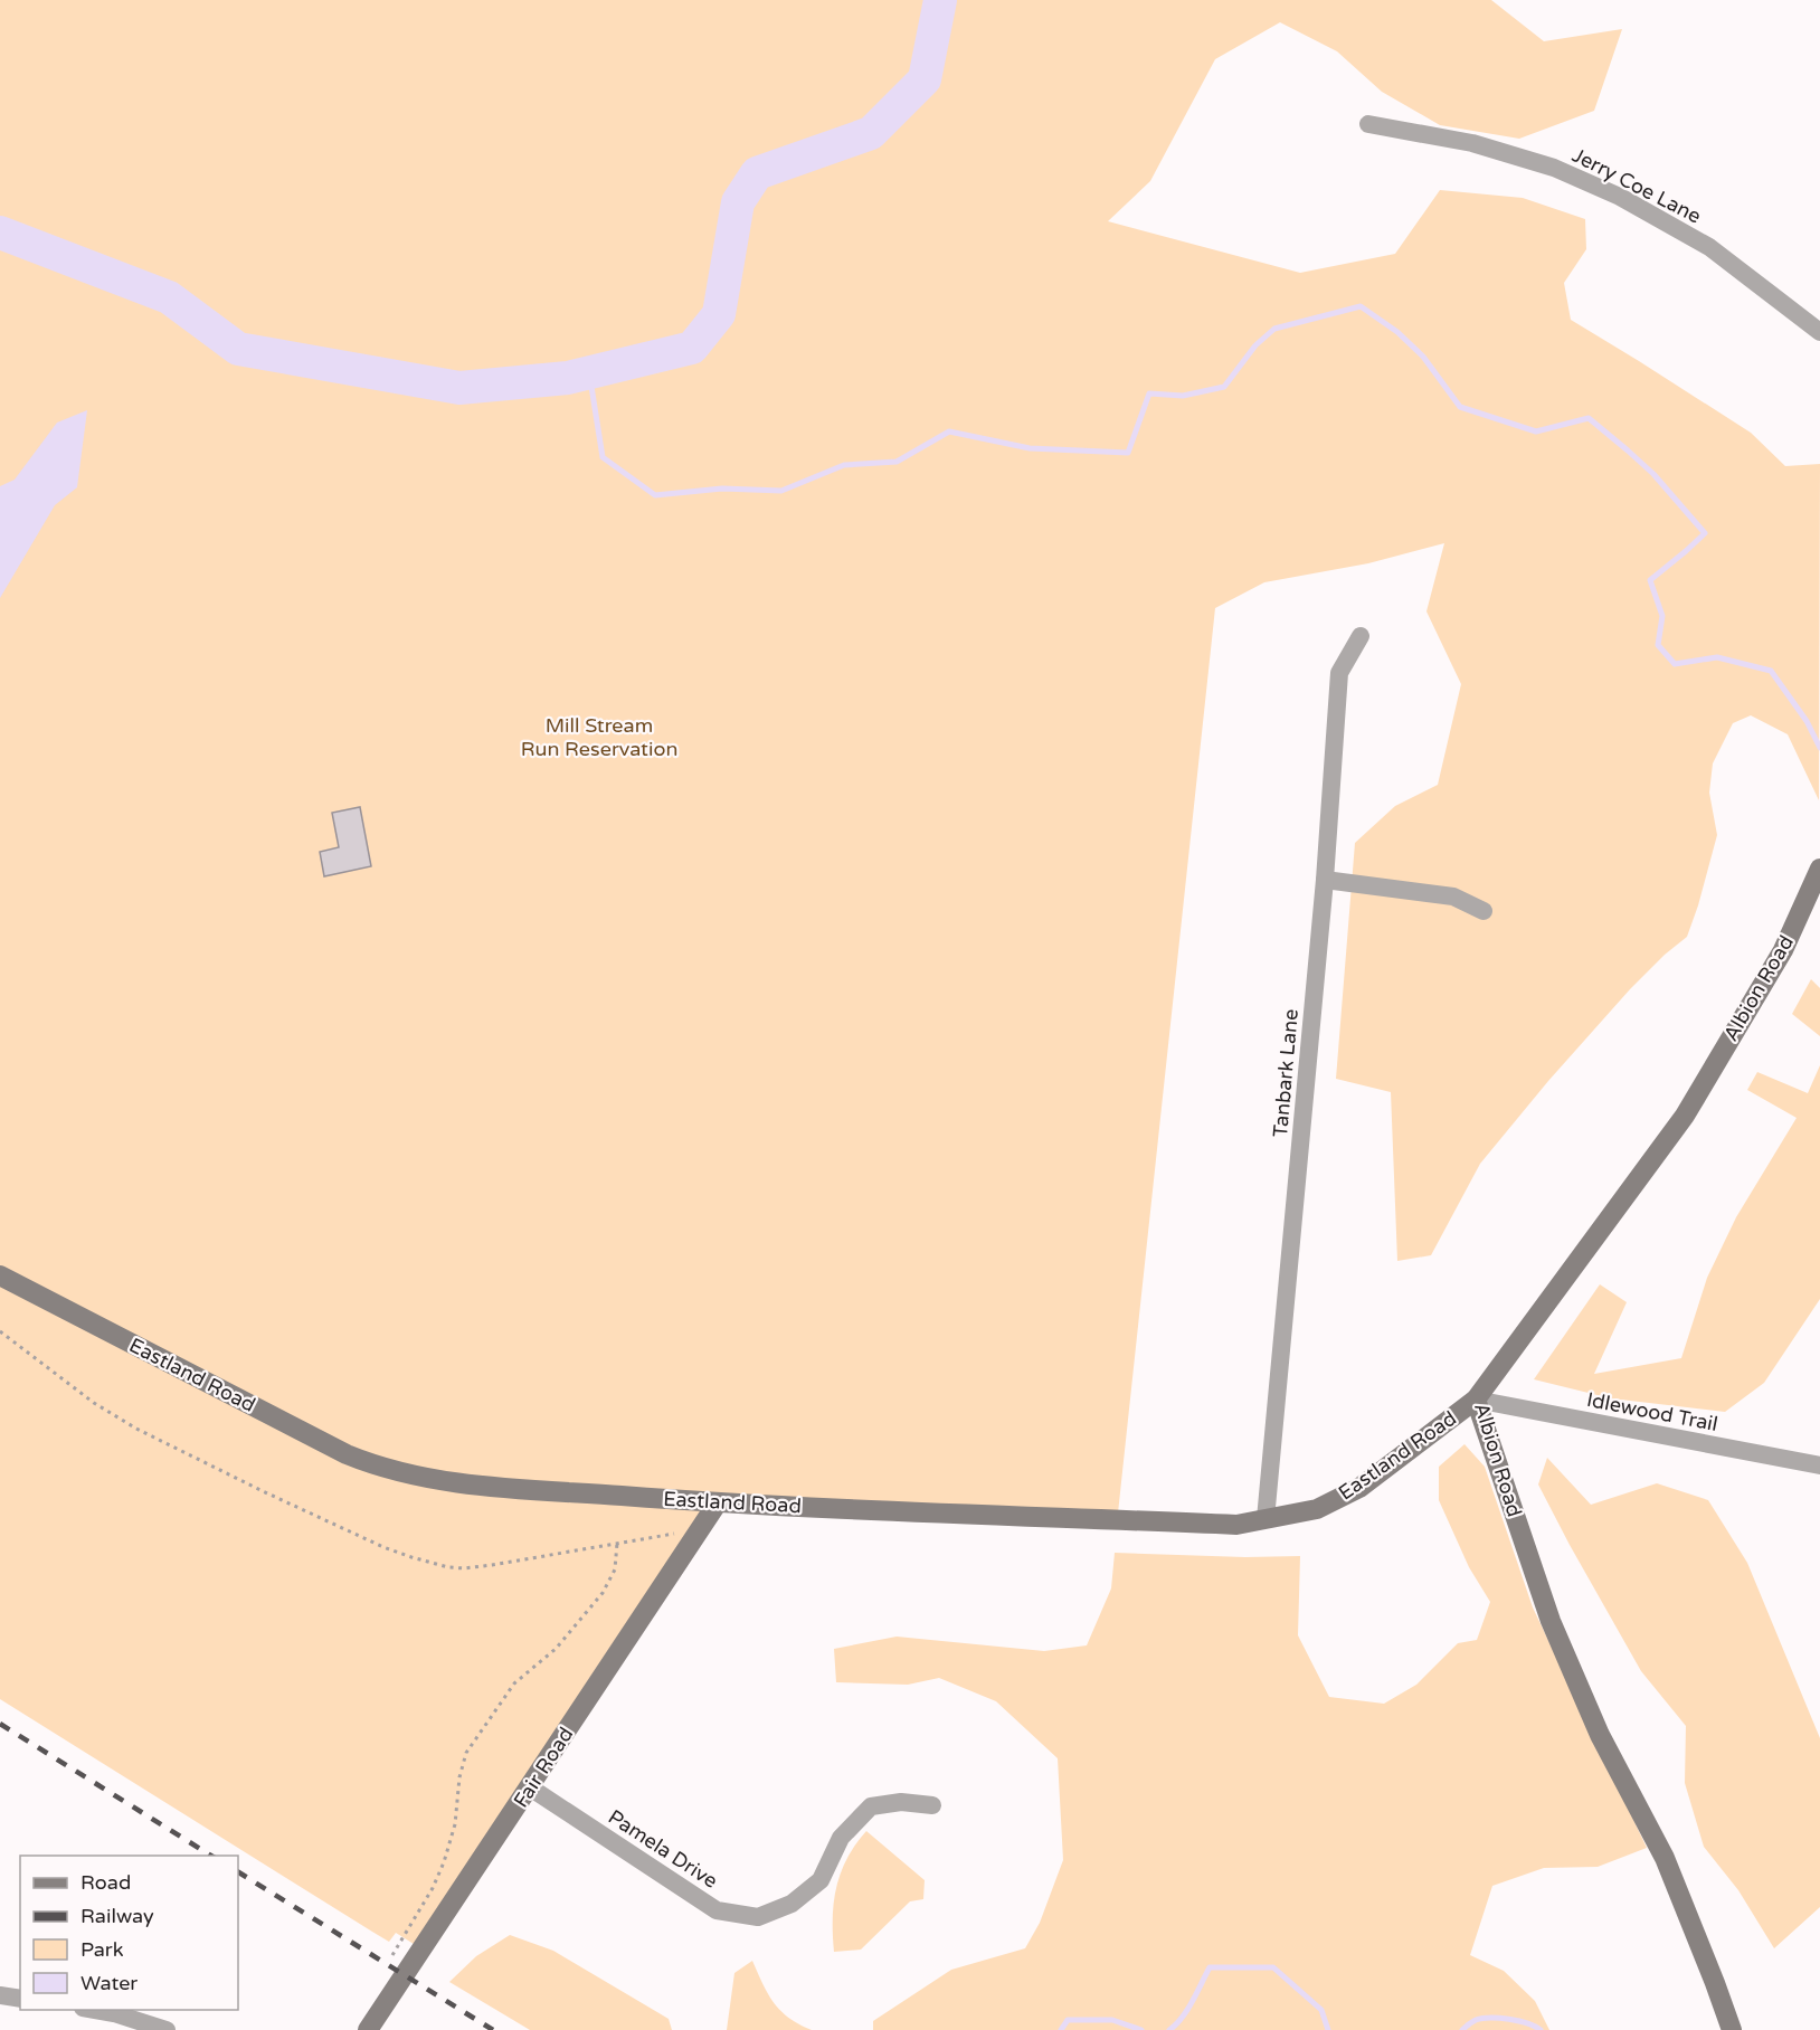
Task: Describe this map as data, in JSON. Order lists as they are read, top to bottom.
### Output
{
  "streets": {
    "street": [
      "Jerry Coe Lane",
      "Albion Road",
      "Tanbark Lane",
      "Eastland Road",
      "Idlewood Trail",
      "Fair Road",
      "Pamela Drive"
    ]
  },
  "crossings": [
    ["Albion Road", "Eastland Road"],
    ["Albion Road", "Idlewood Trail"],
    ["Tanbark Lane", "Eastland Road"],
    ["Eastland Road", "Idlewood Trail"],
    ["Eastland Road", "Fair Road"],
    ["Fair Road", "Pamela Drive"]
  ],
  "parks": ["Mill Stream Run Reservation"],
  "legend": [
    "Road",
    "Railway",
    "Park",
    "Water"
  ]
}
